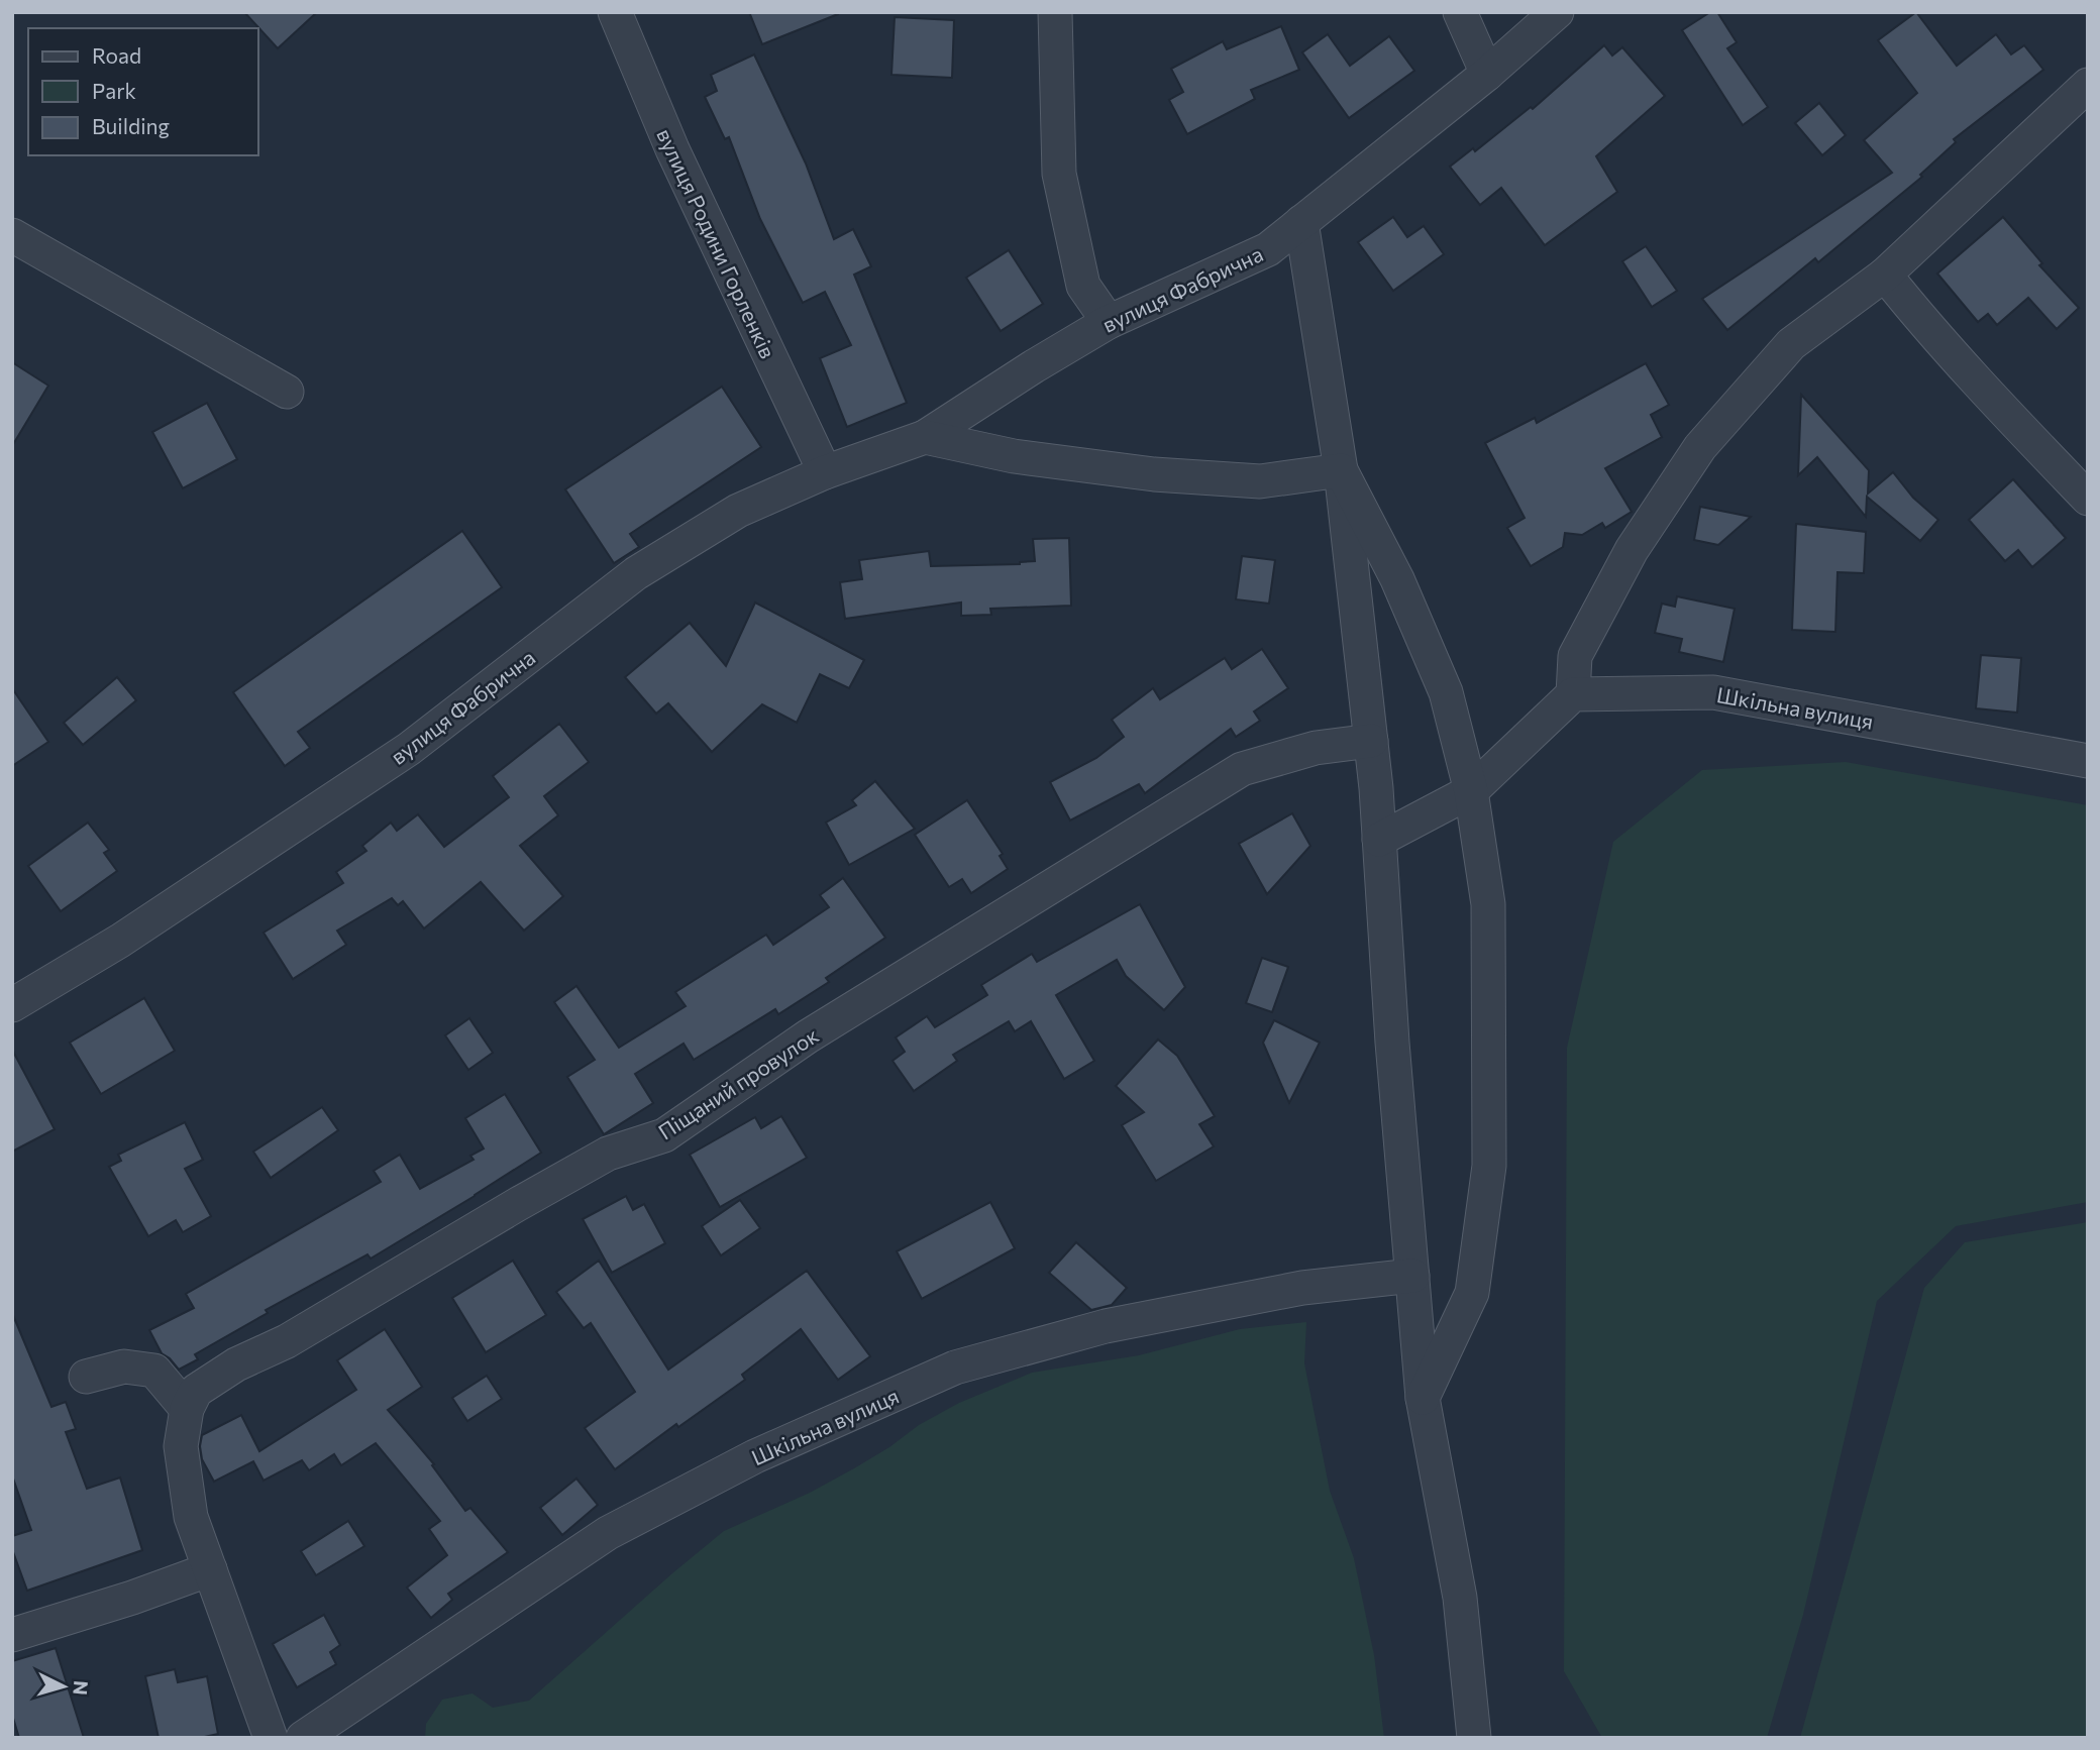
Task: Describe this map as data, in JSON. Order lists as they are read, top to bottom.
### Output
{
  "streets": {
    "street": [
      "вулиця Родини Горленків",
      "вулиця Фабрична",
      "Шкільна вулиця",
      "Піщаний провулок"
    ]
  },
  "crossings": [
    ["вулиця Родини Горленків", "вулиця Фабрична"]
  ],
  "legend": ["Road", "Park", "Building"],
  "north": "right"
}
